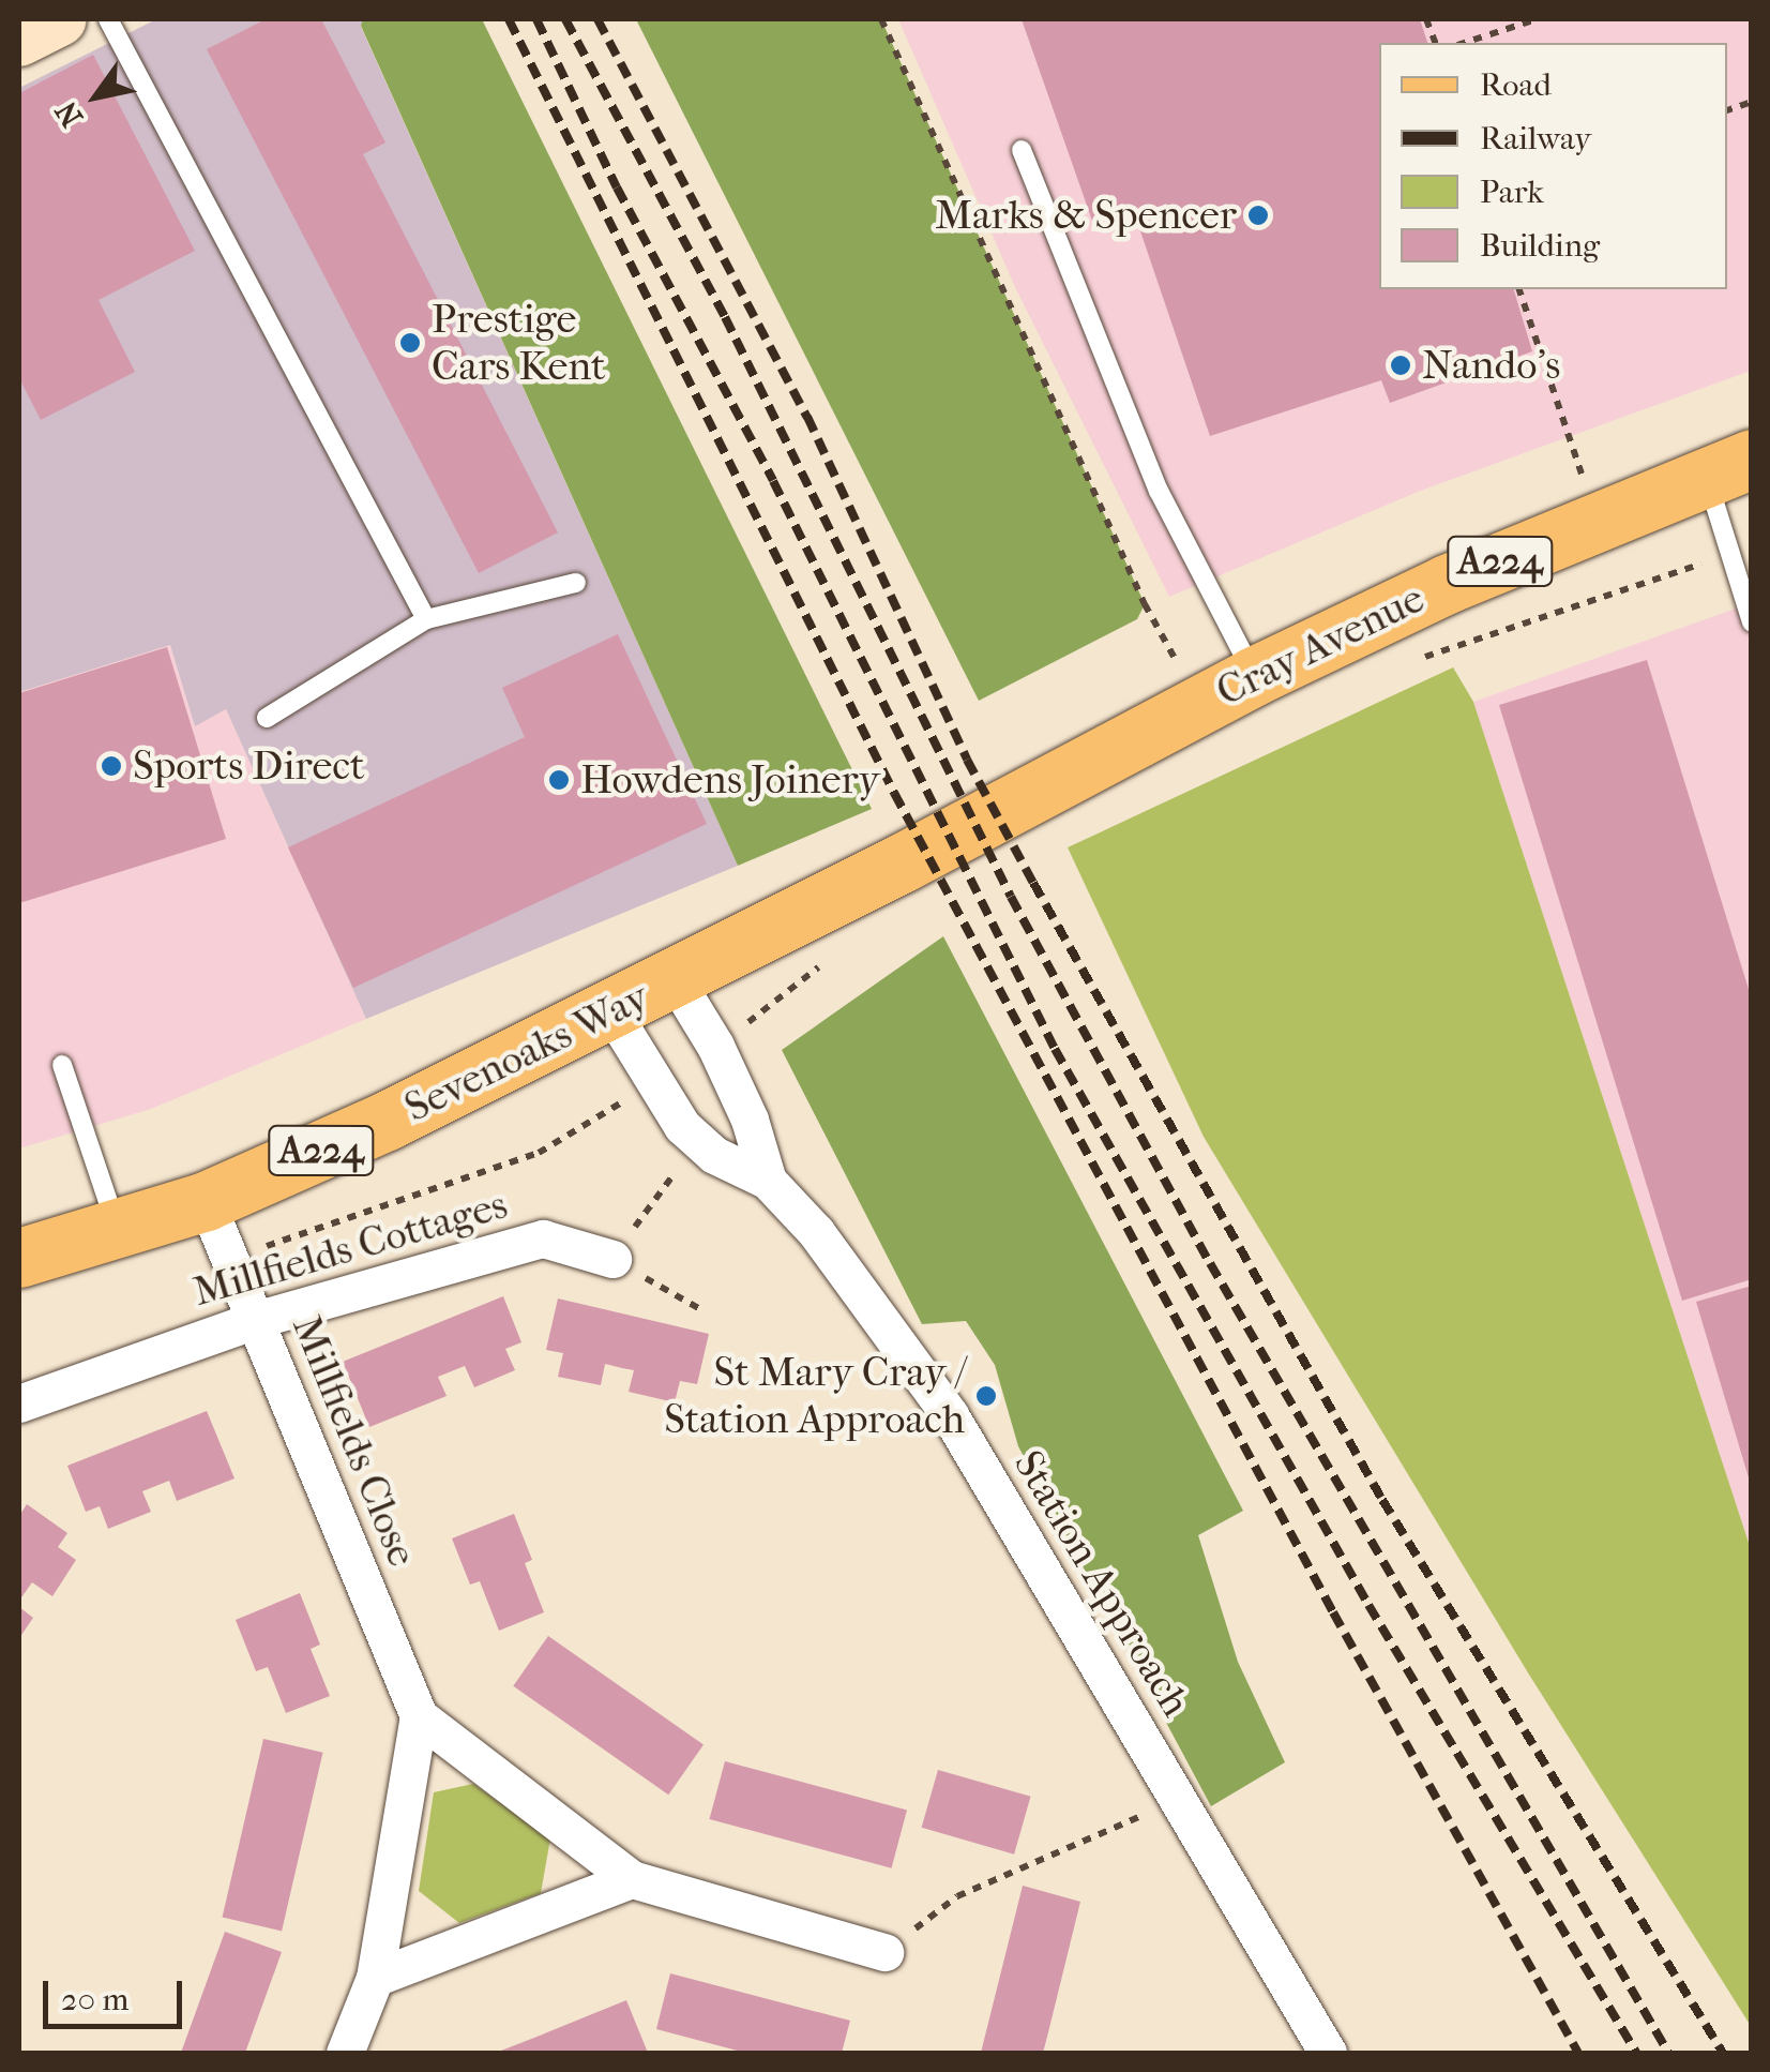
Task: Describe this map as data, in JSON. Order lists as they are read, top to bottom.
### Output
{
  "streets": {
    "main road": ["A224", "Cray Avenue", "Sevenoaks Way"],
    "street": ["Millfields Cottages", "Millfields Close", "Station Approach"]
  },
  "crossings": [
    ["Cray Avenue", "Sevenoaks Way"],
    ["Sevenoaks Way", "Millfields Close"],
    ["Sevenoaks Way", "Station Approach"],
    ["Millfields Cottages", "Millfields Close"]
  ],
  "places": [
    "Marks & Spencer",
    "Prestige Cars Kent",
    "Nando's",
    "Sports Direct",
    "Howdens Joinery",
    "St Mary Cray / Station Approach"
  ],
  "legend": [
    "Road",
    "Railway",
    "Park",
    "Building"
  ],
  "scale_bar": "20 m",
  "north": "bottom left"
}
